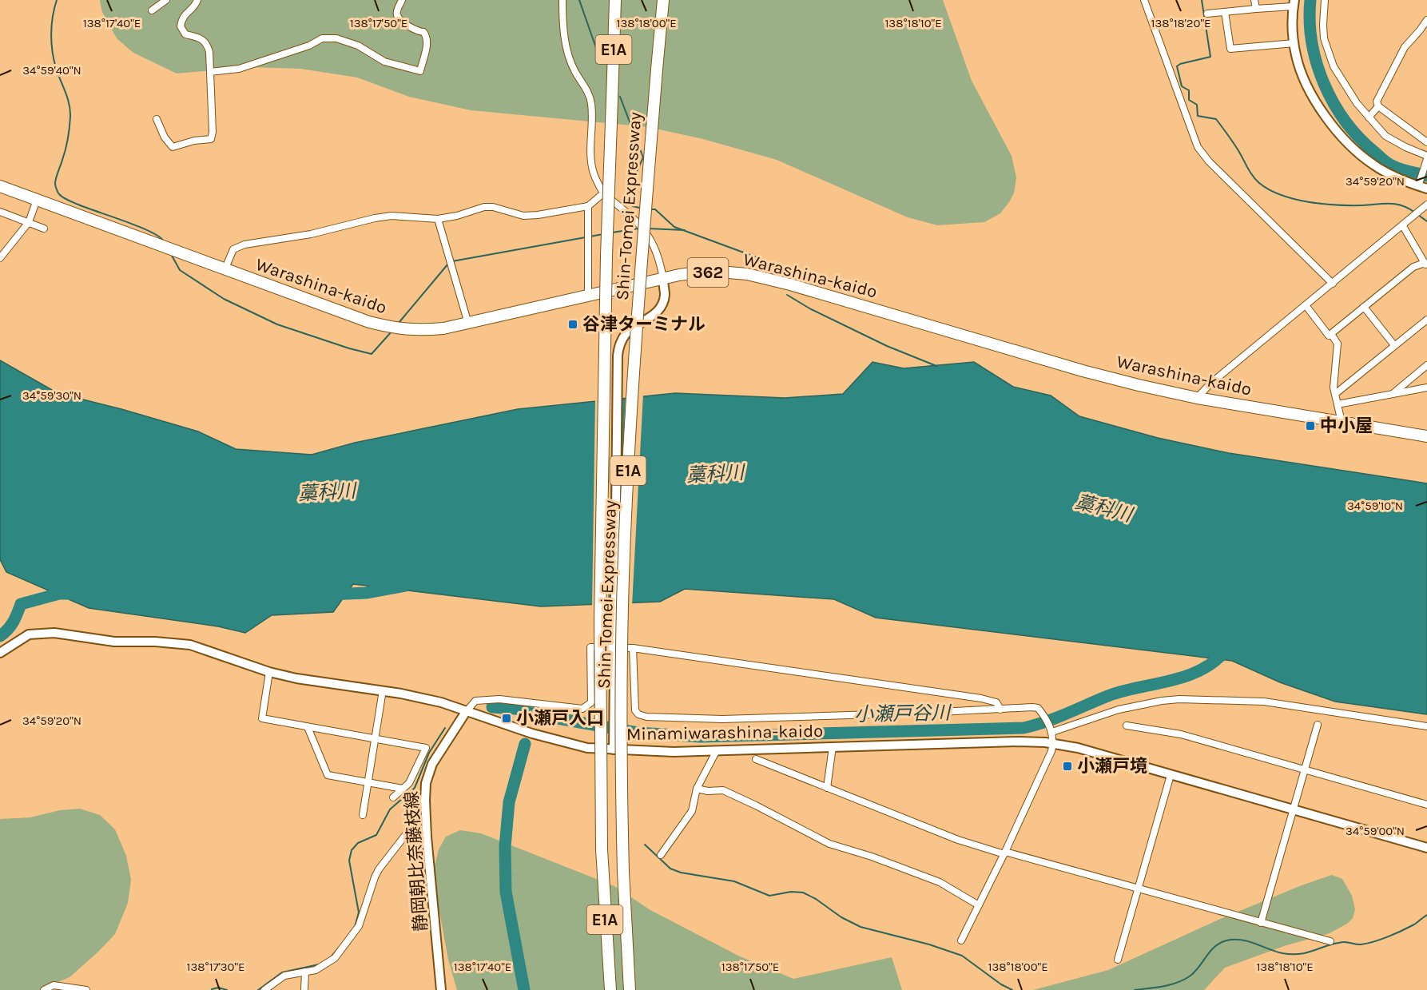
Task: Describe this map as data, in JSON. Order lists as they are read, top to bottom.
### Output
{
  "streets": {
    "highway": [
      "E1A",
      "Shin-Tomei Expressway",
      "362",
      "Warashina-kaido"
    ],
    "main road": ["Minamiwarashina-kaido", "静岡朝比奈藤枝線"]
  },
  "crossings": [
    ["Minamiwarashina-kaido", "静岡朝比奈藤枝線"]
  ],
  "water": ["藁科川", "小瀬戸谷川"],
  "places": {
    "transit": [
      "谷津ターミナル",
      "中小屋",
      "小瀬戸入口",
      "小瀬戸境"
    ]
  },
  "coordinates": [
    "138°17'40\"E",
    "138°17'50\"E",
    "138°18'00\"E",
    "138°18'10\"E",
    "138°18'20\"E",
    "34°59'40\"N",
    "34°59'20\"N",
    "34°59'30\"N",
    "34°59'10\"N",
    "34°59'00\"N",
    "138°17'30\"E"
  ]
}
